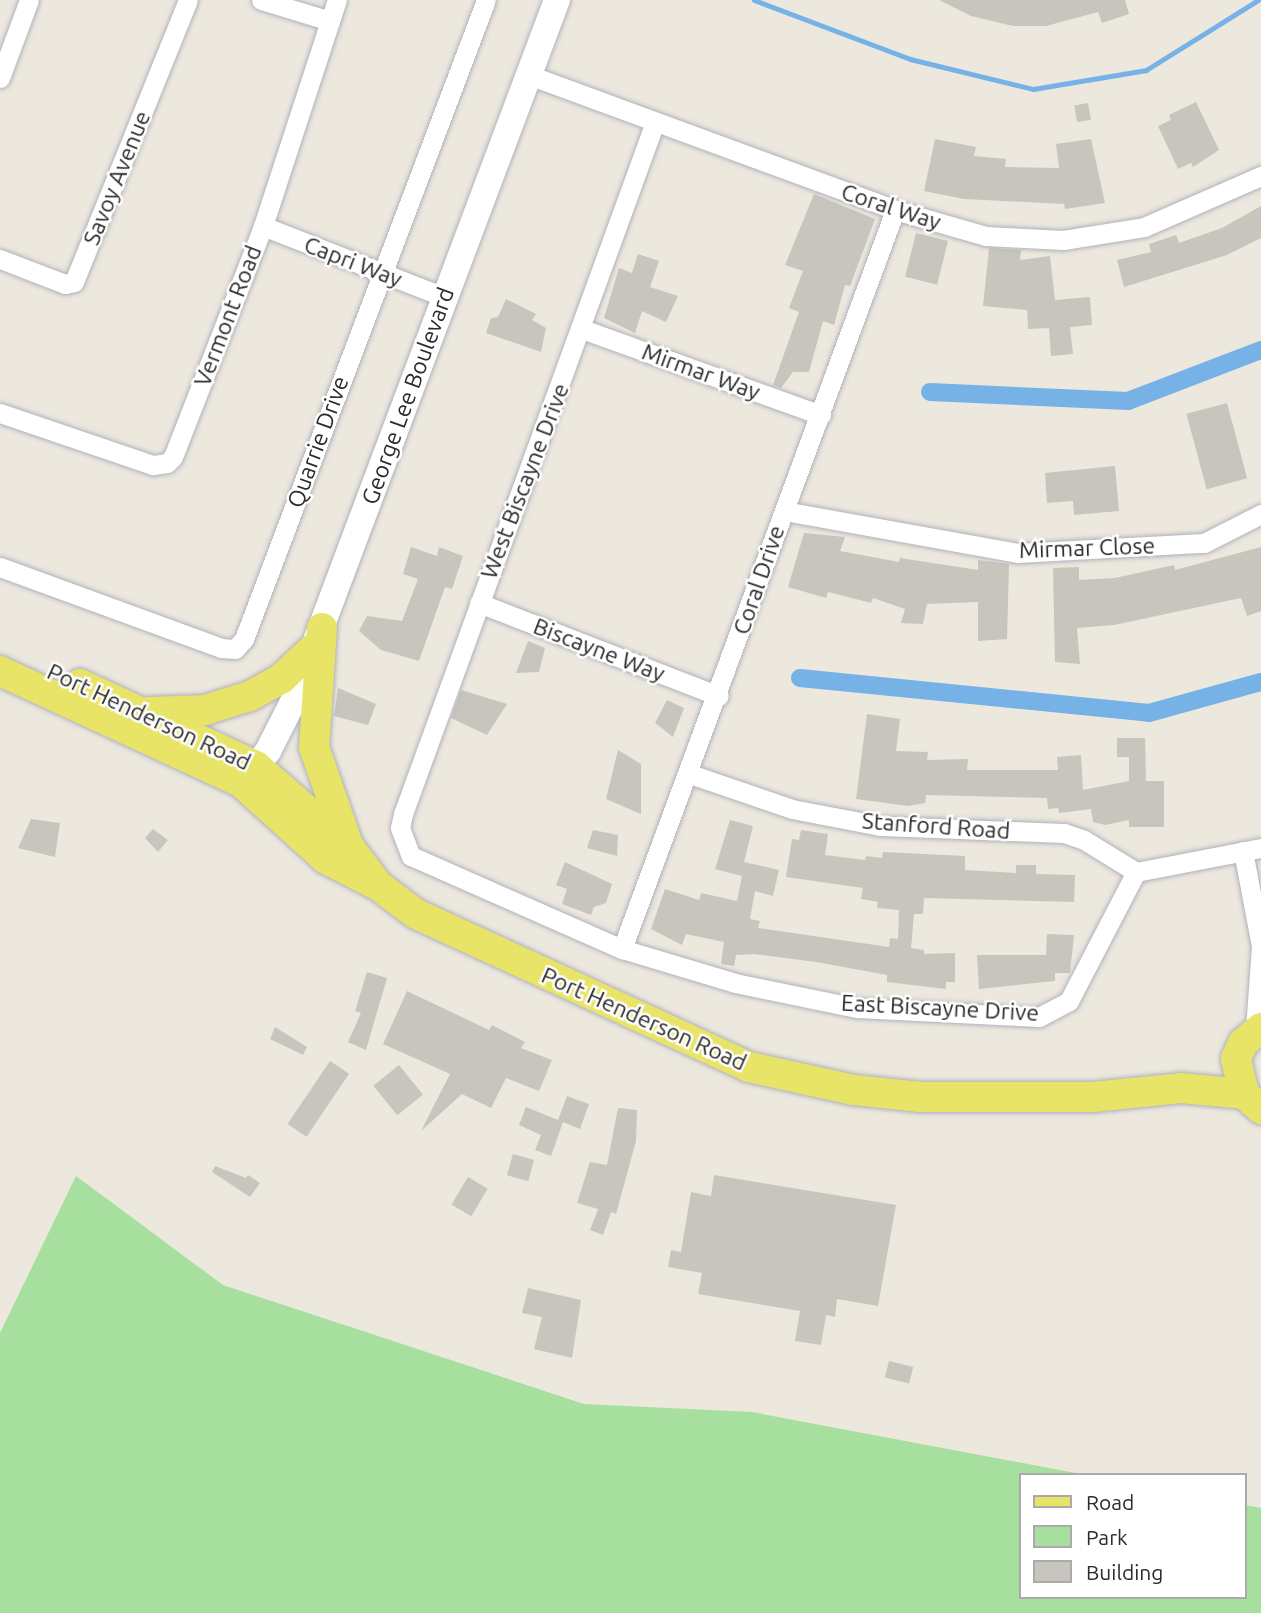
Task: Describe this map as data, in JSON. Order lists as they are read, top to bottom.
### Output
{
  "streets": {
    "main road": ["George Lee Boulevard", "Port Henderson Road"],
    "street": [
      "Savoy Avenue",
      "Coral Way",
      "Capri Way",
      "Vermont Road",
      "Mirmar Way",
      "Quarrie Drive",
      "West Biscayne Drive",
      "Mirmar Close",
      "Coral Drive",
      "Biscayne Way",
      "Stanford Road",
      "East Biscayne Drive"
    ]
  },
  "crossings": [
    ["Coral Way", "George Lee Boulevard"],
    ["Coral Way", "West Biscayne Drive"],
    ["Coral Way", "Coral Drive"],
    ["Capri Way", "Vermont Road"],
    ["Capri Way", "George Lee Boulevard"],
    ["Capri Way", "Quarrie Drive"],
    ["Mirmar Way", "West Biscayne Drive"],
    ["Mirmar Way", "Coral Drive"],
    ["George Lee Boulevard", "Port Henderson Road"],
    ["West Biscayne Drive", "Biscayne Way"],
    ["West Biscayne Drive", "East Biscayne Drive"],
    ["Mirmar Close", "Coral Drive"],
    ["Coral Drive", "Biscayne Way"],
    ["Coral Drive", "Stanford Road"],
    ["Coral Drive", "East Biscayne Drive"],
    ["Stanford Road", "East Biscayne Drive"]
  ],
  "legend": ["Road", "Park", "Building"]
}
